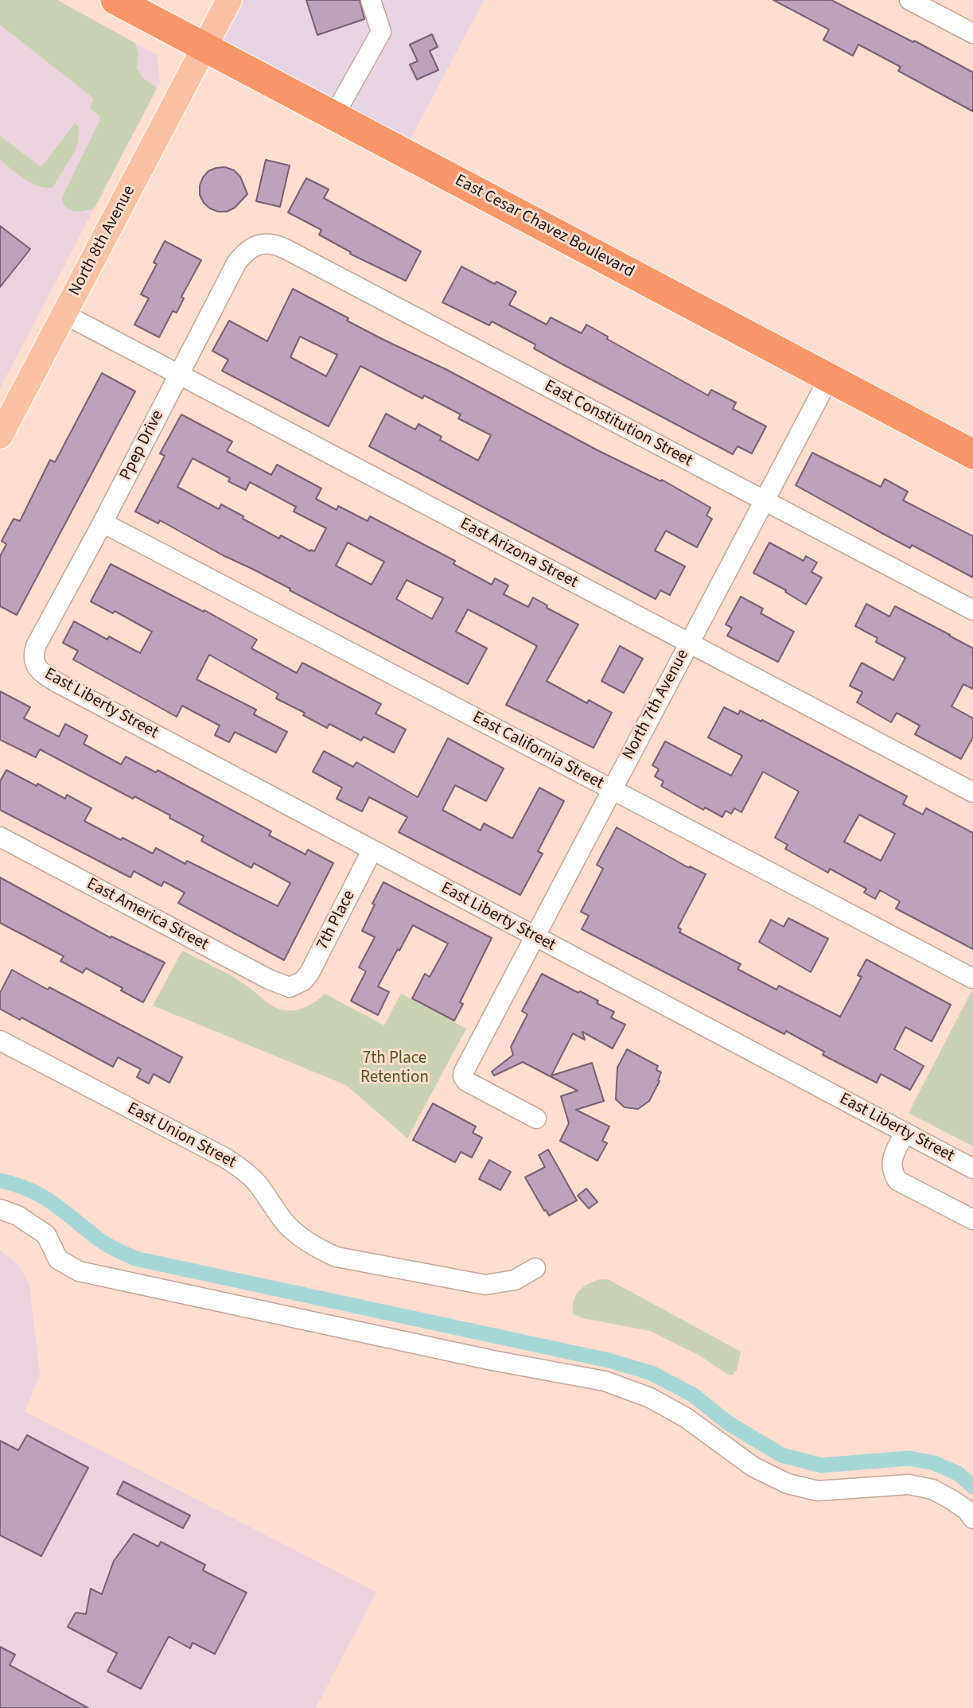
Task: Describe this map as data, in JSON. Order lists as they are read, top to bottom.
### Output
{
  "streets": {
    "highway": ["East Cesar Chavez Boulevard"],
    "main road": ["North 8th Avenue"],
    "street": [
      "East Constitution Street",
      "Ppep Drive",
      "East Arizona Street",
      "East Liberty Street",
      "North 7th Avenue",
      "East California Street",
      "East America Street",
      "7th Place",
      "East Union Street"
    ]
  },
  "crossings": [
    ["East Cesar Chavez Boulevard", "North 8th Avenue"],
    ["East Cesar Chavez Boulevard", "North 7th Avenue"],
    ["North 8th Avenue", "East Arizona Street"],
    ["East Constitution Street", "Ppep Drive"],
    ["East Constitution Street", "North 7th Avenue"],
    ["Ppep Drive", "East Arizona Street"],
    ["Ppep Drive", "East Liberty Street"],
    ["Ppep Drive", "East California Street"],
    ["East Arizona Street", "North 7th Avenue"],
    ["East Liberty Street", "North 7th Avenue"],
    ["East Liberty Street", "7th Place"],
    ["North 7th Avenue", "East California Street"],
    ["East America Street", "7th Place"]
  ],
  "parks": ["7th Place Retention"]
}
